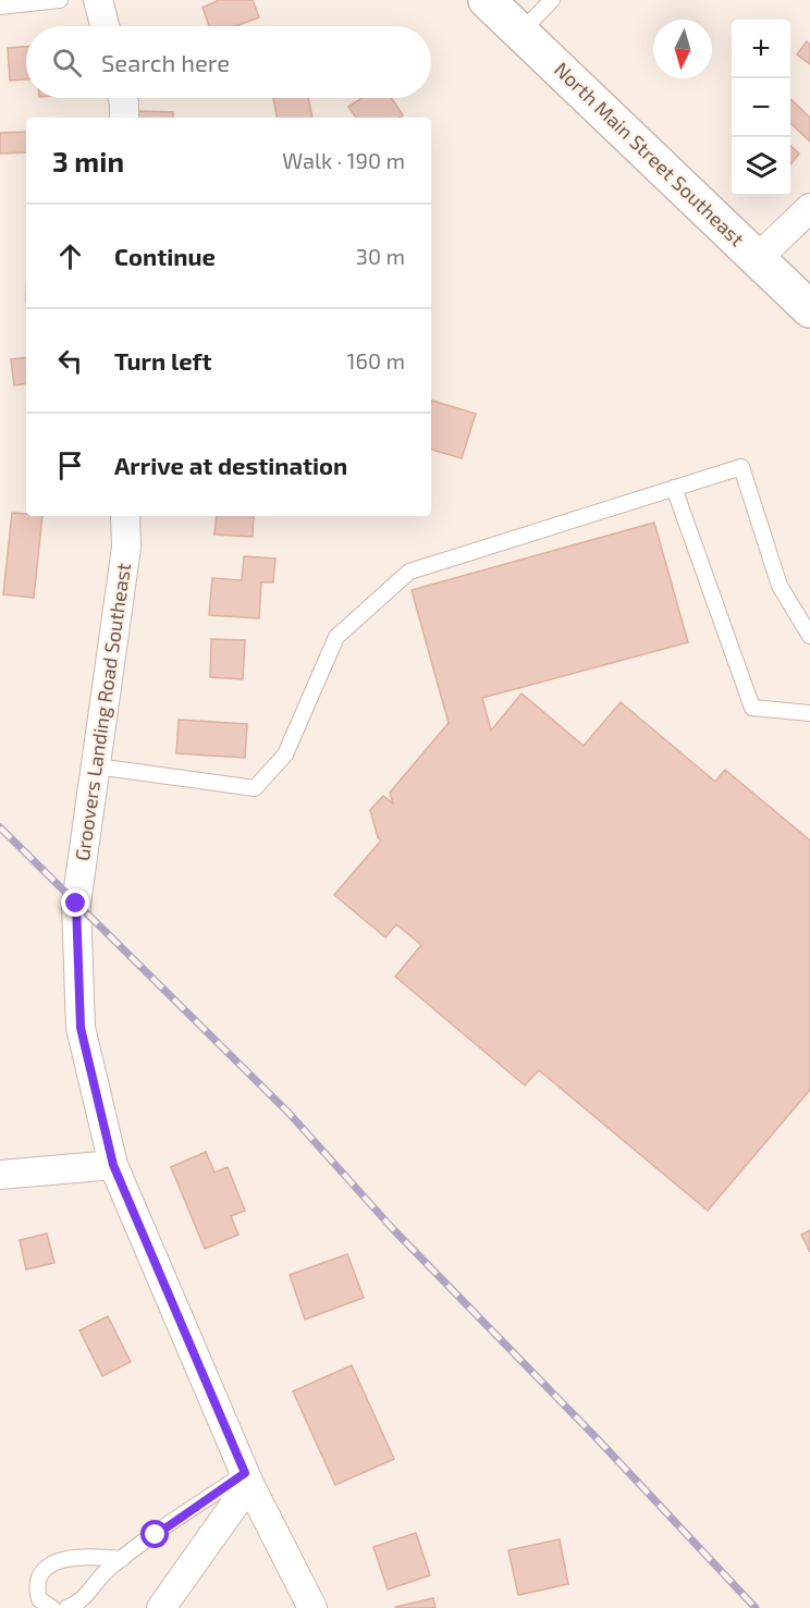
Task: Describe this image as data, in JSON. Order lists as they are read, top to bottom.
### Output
{
  "streets": {
    "street": ["North Main Street Southeast", "Groovers Landing Road Southeast"]
  },
  "north": "bottom",
  "page": {
    "map_buttons": ["+", "−"],
    "search": "Search here",
    "heading": ["3 min", "Walk · 190 m"],
    "list": [
      ["Continue", "30 m"],
      ["Turn left", "160 m"],
      "Arrive at destination"
    ]
  }
}
